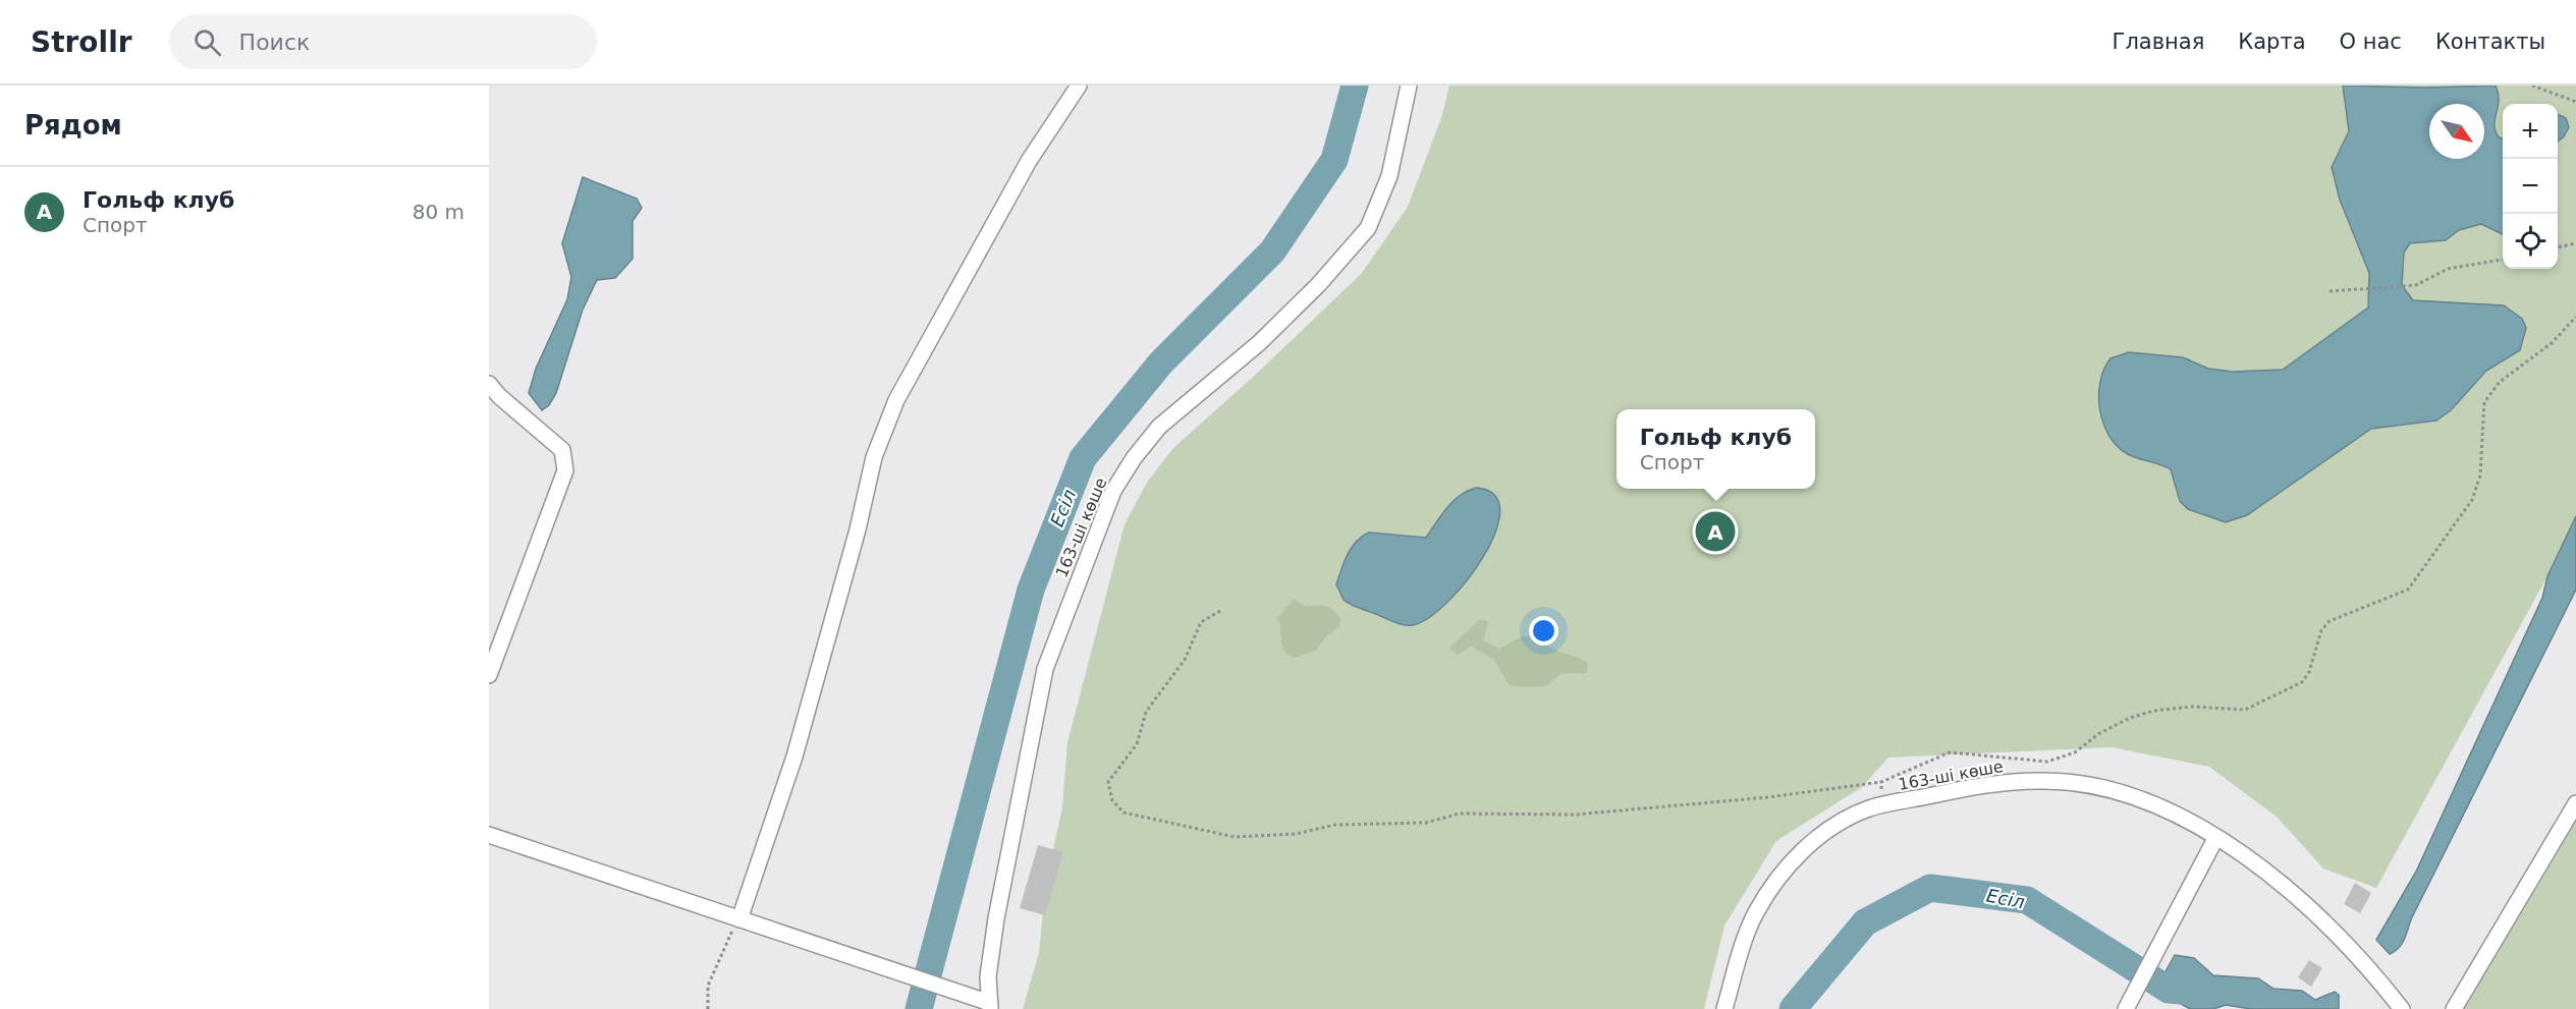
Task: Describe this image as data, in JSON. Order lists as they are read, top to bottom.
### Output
{
  "streets": {
    "street": ["163-ші көше"]
  },
  "water": ["Есіл"],
  "north": "bottom right",
  "page": {
    "header": "Strollr",
    "search": "Поиск",
    "nav": [
      "Главная",
      "Карта",
      "О нас",
      "Контакты"
    ],
    "heading": "Рядом",
    "map_buttons": ["+", "−"],
    "list": [
      {
        "mark": "A",
        "name": "Гольф клуб",
        "note": "Спорт",
        "value": "80 m"
      }
    ],
    "popup": ["Гольф клуб", "Спорт"],
    "pins": "A"
  }
}
